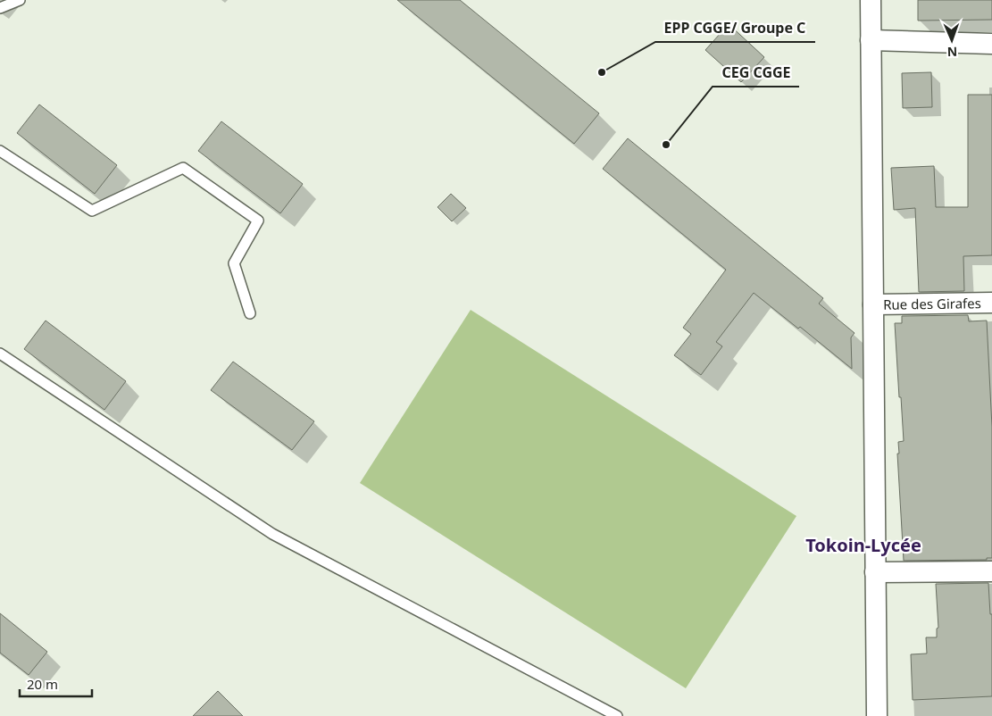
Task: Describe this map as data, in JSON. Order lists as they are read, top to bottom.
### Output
{
  "streets": {
    "street": ["Rue des Girafes"]
  },
  "districts": ["Tokoin-Lycée"],
  "places": ["EPP CGGE/ Groupe C", "CEG CGGE"],
  "scale_bar": "20 m",
  "north": "bottom"
}
